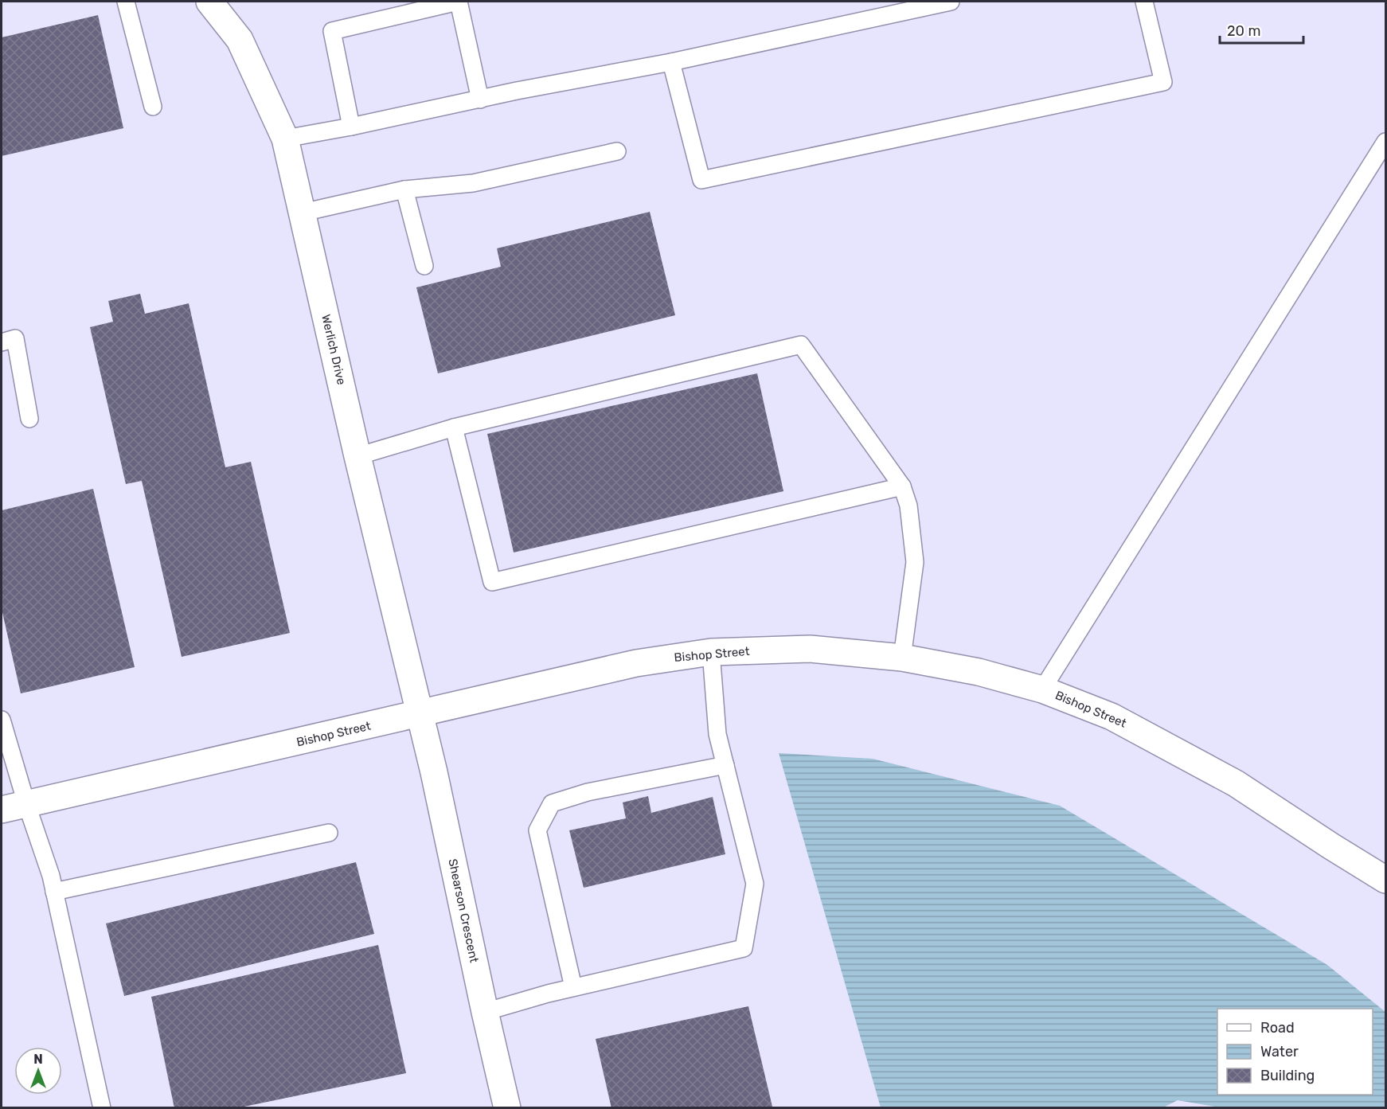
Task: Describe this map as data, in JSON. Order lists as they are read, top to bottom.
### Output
{
  "streets": {
    "street": ["Werlich Drive", "Bishop Street", "Shearson Crescent"]
  },
  "crossings": [
    ["Werlich Drive", "Bishop Street"],
    ["Werlich Drive", "Shearson Crescent"],
    ["Bishop Street", "Shearson Crescent"]
  ],
  "legend": ["Road", "Water", "Building"],
  "scale_bar": "20 m",
  "north": "top"
}
